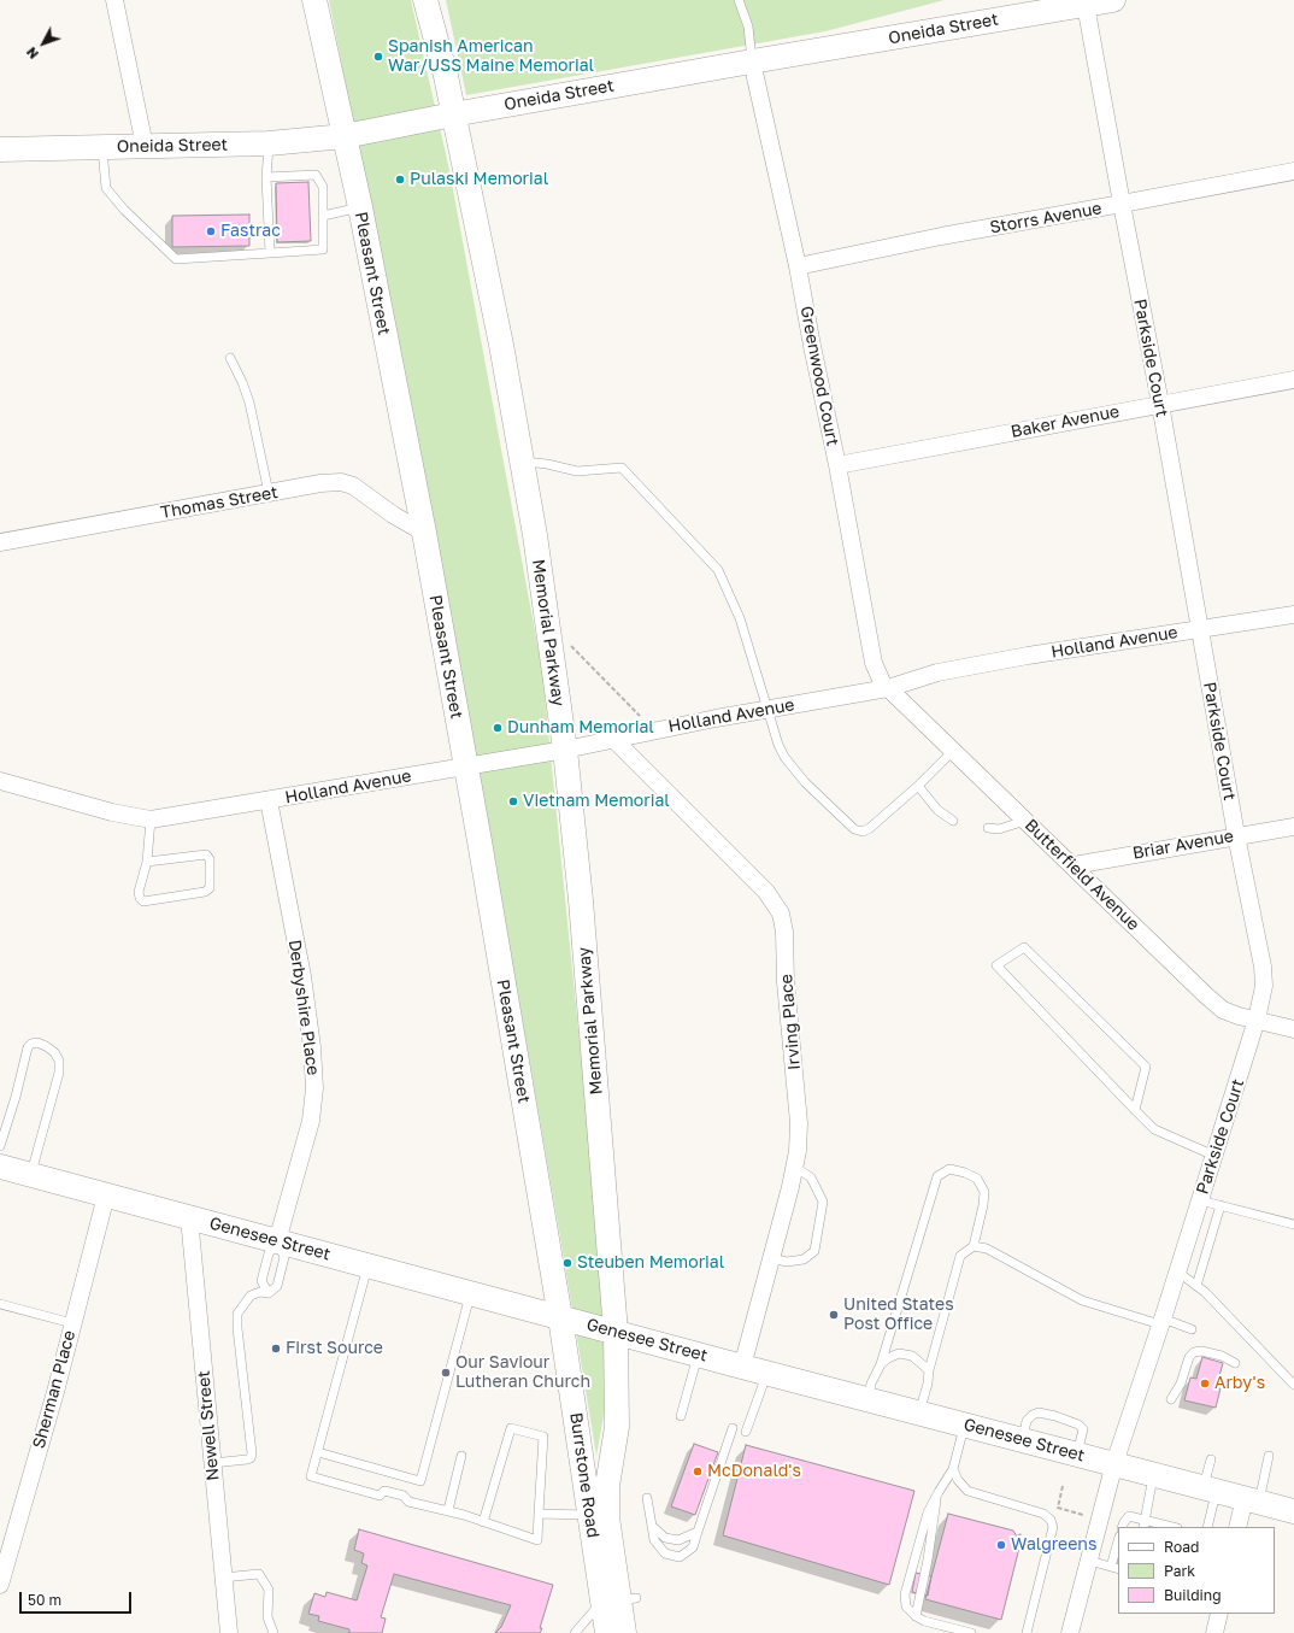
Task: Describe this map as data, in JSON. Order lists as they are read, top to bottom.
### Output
{
  "streets": {
    "street": [
      "Oneida Street",
      "Storrs Avenue",
      "Pleasant Street",
      "Parkside Court",
      "Greenwood Court",
      "Baker Avenue",
      "Thomas Street",
      "Memorial Parkway",
      "Holland Avenue",
      "Briar Avenue",
      "Butterfield Avenue",
      "Derbyshire Place",
      "Irving Place",
      "Genesee Street",
      "Sherman Place",
      "Newell Street",
      "Burrstone Road"
    ]
  },
  "crossings": [
    ["Oneida Street", "Pleasant Street"],
    ["Oneida Street", "Parkside Court"],
    ["Oneida Street", "Greenwood Court"],
    ["Oneida Street", "Memorial Parkway"],
    ["Storrs Avenue", "Parkside Court"],
    ["Storrs Avenue", "Greenwood Court"],
    ["Pleasant Street", "Thomas Street"],
    ["Pleasant Street", "Holland Avenue"],
    ["Pleasant Street", "Genesee Street"],
    ["Pleasant Street", "Burrstone Road"],
    ["Parkside Court", "Baker Avenue"],
    ["Parkside Court", "Holland Avenue"],
    ["Parkside Court", "Briar Avenue"],
    ["Parkside Court", "Butterfield Avenue"],
    ["Parkside Court", "Genesee Street"],
    ["Greenwood Court", "Baker Avenue"],
    ["Greenwood Court", "Holland Avenue"],
    ["Greenwood Court", "Butterfield Avenue"],
    ["Memorial Parkway", "Holland Avenue"],
    ["Memorial Parkway", "Genesee Street"],
    ["Memorial Parkway", "Burrstone Road"],
    ["Holland Avenue", "Butterfield Avenue"],
    ["Holland Avenue", "Derbyshire Place"],
    ["Holland Avenue", "Irving Place"],
    ["Briar Avenue", "Butterfield Avenue"],
    ["Derbyshire Place", "Genesee Street"],
    ["Irving Place", "Genesee Street"],
    ["Genesee Street", "Sherman Place"],
    ["Genesee Street", "Newell Street"],
    ["Genesee Street", "Burrstone Road"]
  ],
  "places": [
    "Spanish American War/USS Maine Memorial",
    "Pulaski Memorial",
    "Fastrac",
    "Dunham Memorial",
    "Vietnam Memorial",
    "Steuben Memorial",
    "United States Post Office",
    "First Source",
    "Our Saviour Lutheran Church",
    "Arby's",
    "McDonald's",
    "Walgreens"
  ],
  "legend": ["Road", "Park", "Building"],
  "scale_bar": "50 m",
  "north": "bottom left"
}
